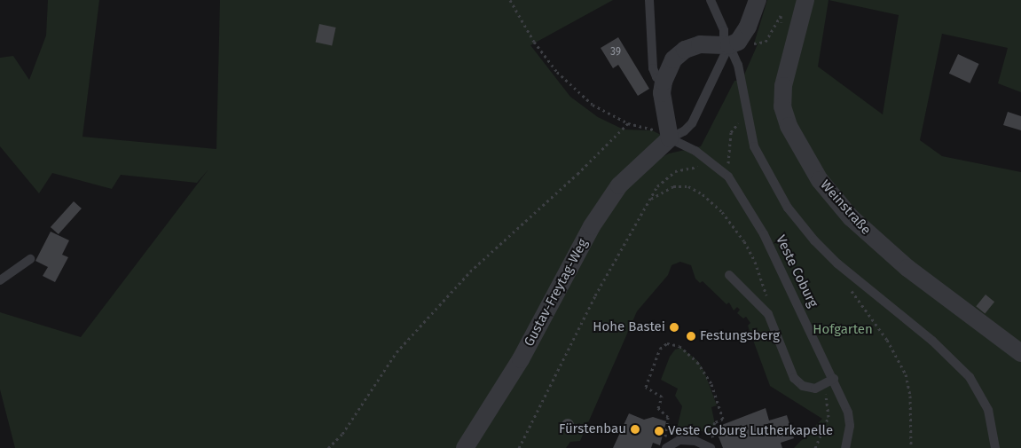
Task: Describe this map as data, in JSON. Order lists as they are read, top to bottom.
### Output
{
  "streets": {
    "street": ["Weinstraße", "Gustav-Freytag-Weg"],
    "lane": ["Veste Coburg"]
  },
  "crossings": [
    ["Veste Coburg", "Gustav-Freytag-Weg"]
  ],
  "parks": ["Hofgarten"],
  "places": [
    "Hohe Bastei",
    "Festungsberg",
    "Fürstenbau",
    "Veste Coburg Lutherkapelle"
  ],
  "house_numbers": ["39"]
}
